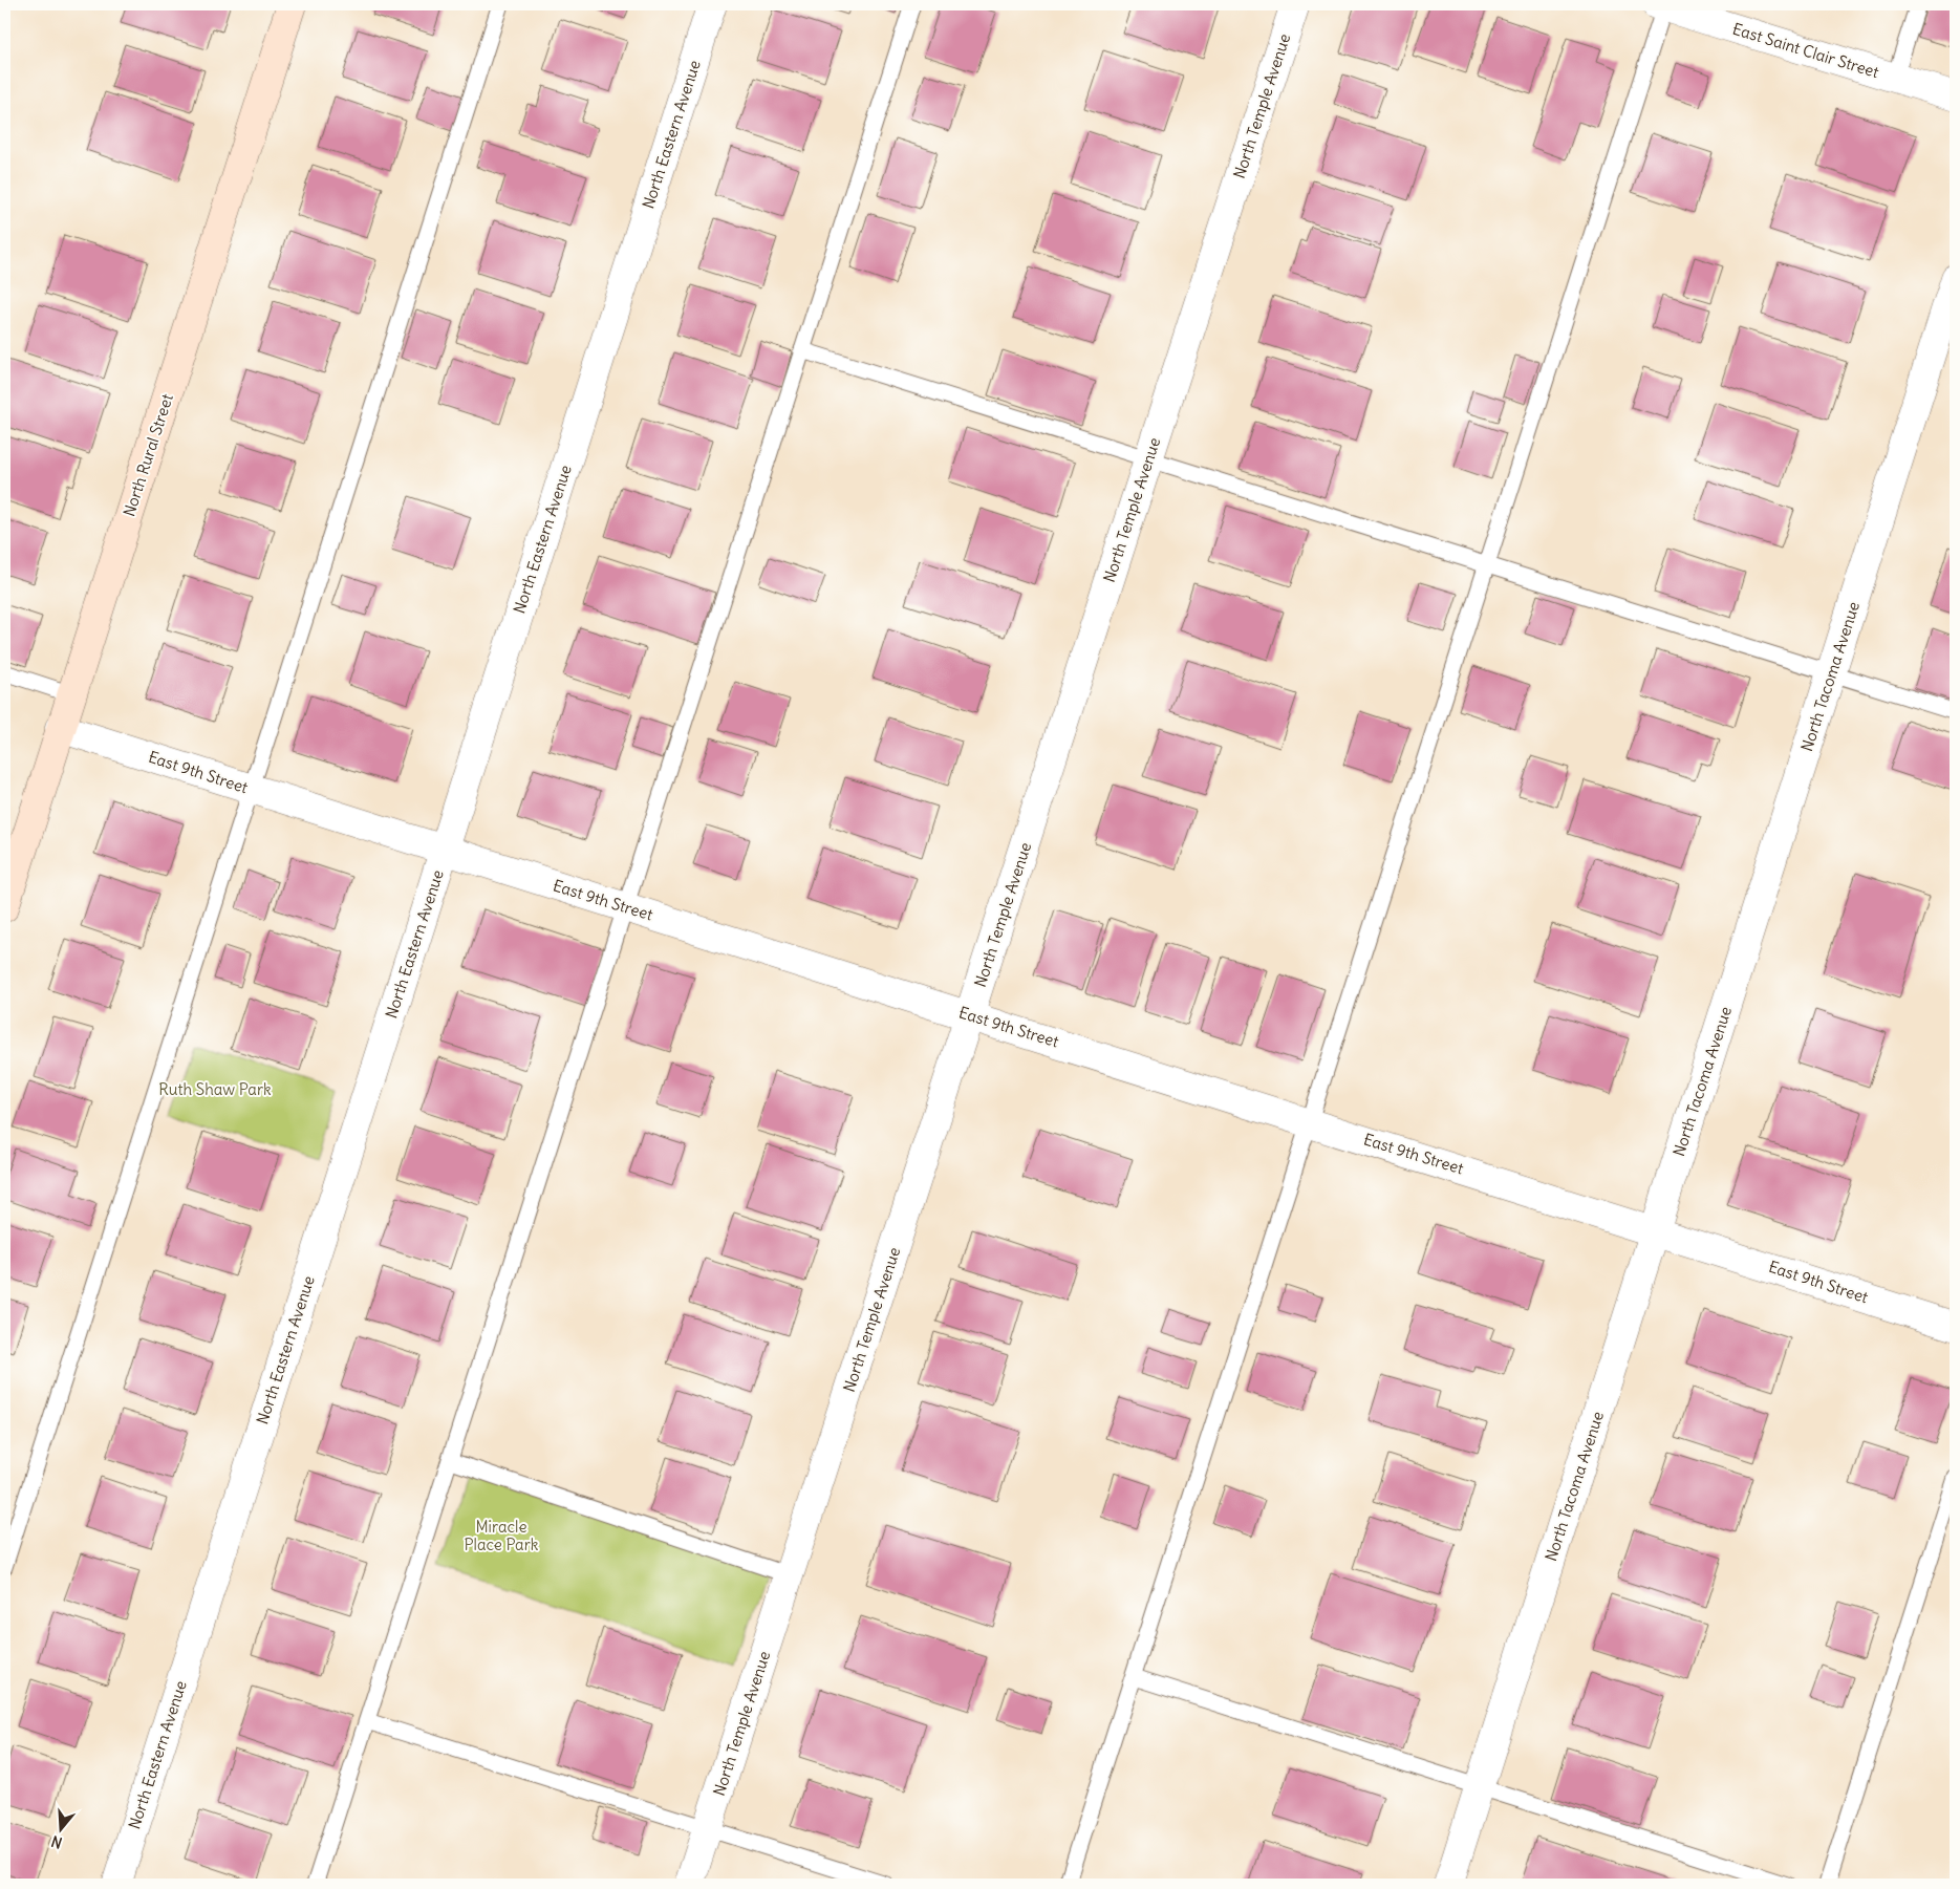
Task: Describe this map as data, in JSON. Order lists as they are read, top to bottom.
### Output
{
  "streets": {
    "main road": ["North Rural Street"],
    "street": [
      "East Saint Clair Street",
      "North Temple Avenue",
      "North Eastern Avenue",
      "North Tacoma Avenue",
      "East 9th Street"
    ]
  },
  "crossings": [
    ["North Temple Avenue", "East 9th Street"],
    ["North Eastern Avenue", "East 9th Street"],
    ["North Rural Street", "East 9th Street"],
    ["North Tacoma Avenue", "East 9th Street"]
  ],
  "parks": ["Ruth Shaw Park", "Miracle Place Park"],
  "north": "bottom"
}
